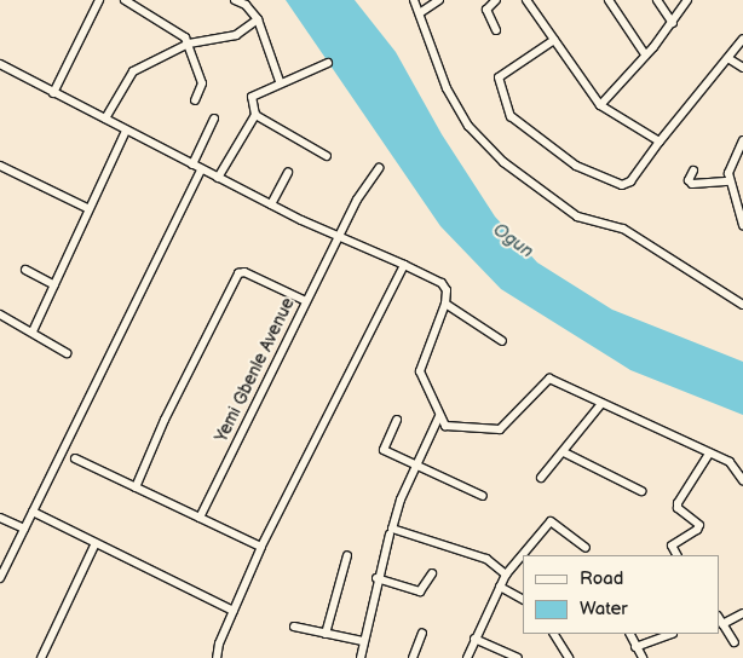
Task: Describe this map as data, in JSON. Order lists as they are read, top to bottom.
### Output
{
  "streets": {
    "street": ["Yemi Gbenle Avenue"]
  },
  "water": ["Ogun"],
  "legend": ["Road", "Water"]
}
